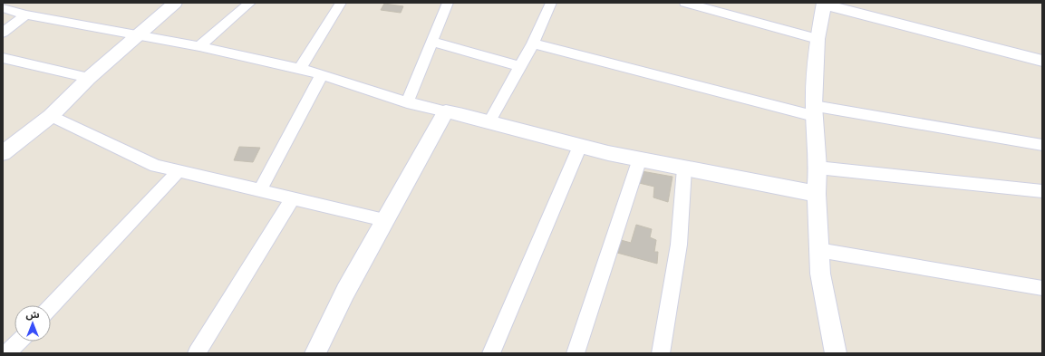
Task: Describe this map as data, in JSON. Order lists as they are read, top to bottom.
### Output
{
  "north": "top"
}
